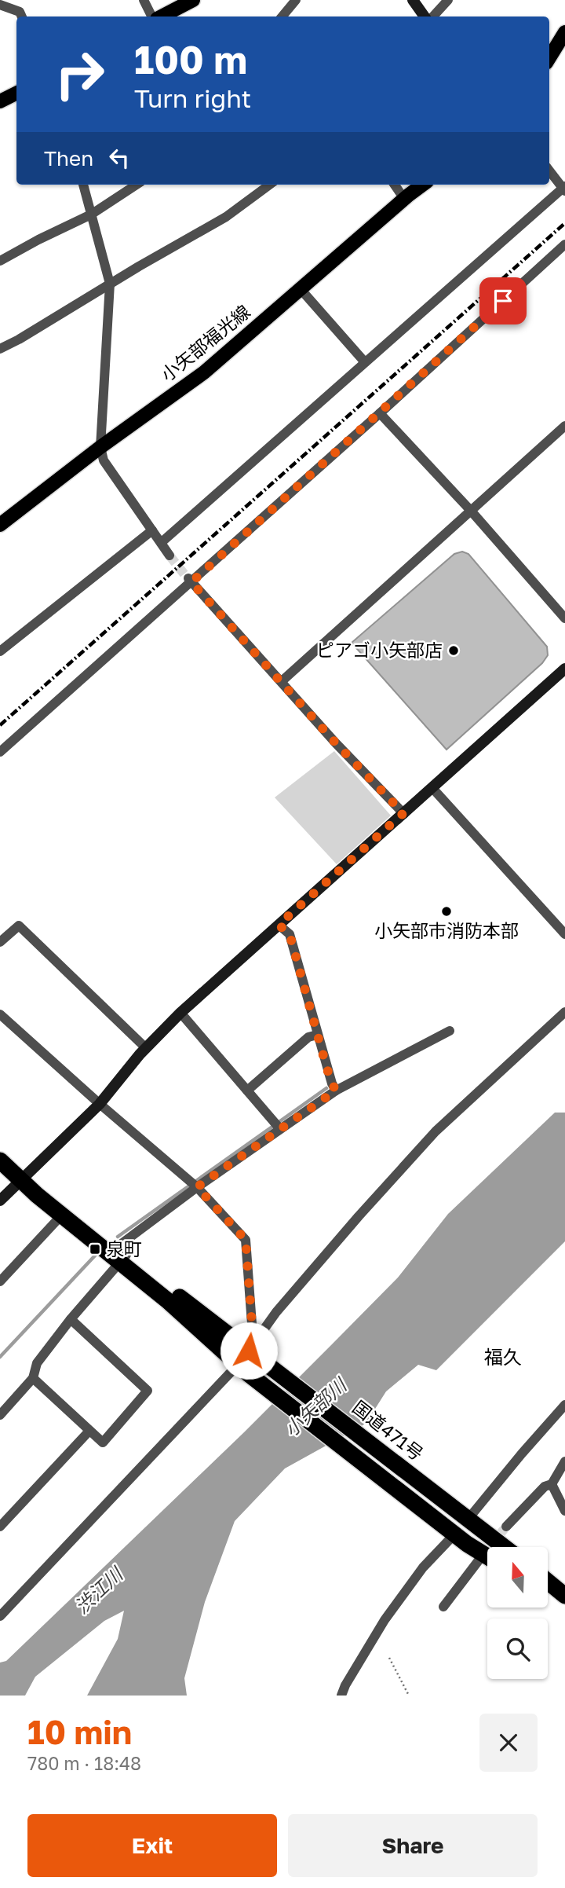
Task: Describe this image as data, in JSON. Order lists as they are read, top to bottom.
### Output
{
  "streets": {
    "highway": ["国道471号"],
    "main road": ["小矢部福光線"]
  },
  "districts": ["福久"],
  "water": ["小矢部川", "渋江川"],
  "places": {
    "other": ["ピアゴ小矢部店", "小矢部市消防本部"],
    "transit": ["泉町"]
  },
  "north": "top",
  "page": {
    "turn": ["100 m", "Turn right"],
    "then": "Then",
    "heading": ["10 min", "780 m · 18:48"],
    "buttons": ["Exit", "Share"]
  }
}
